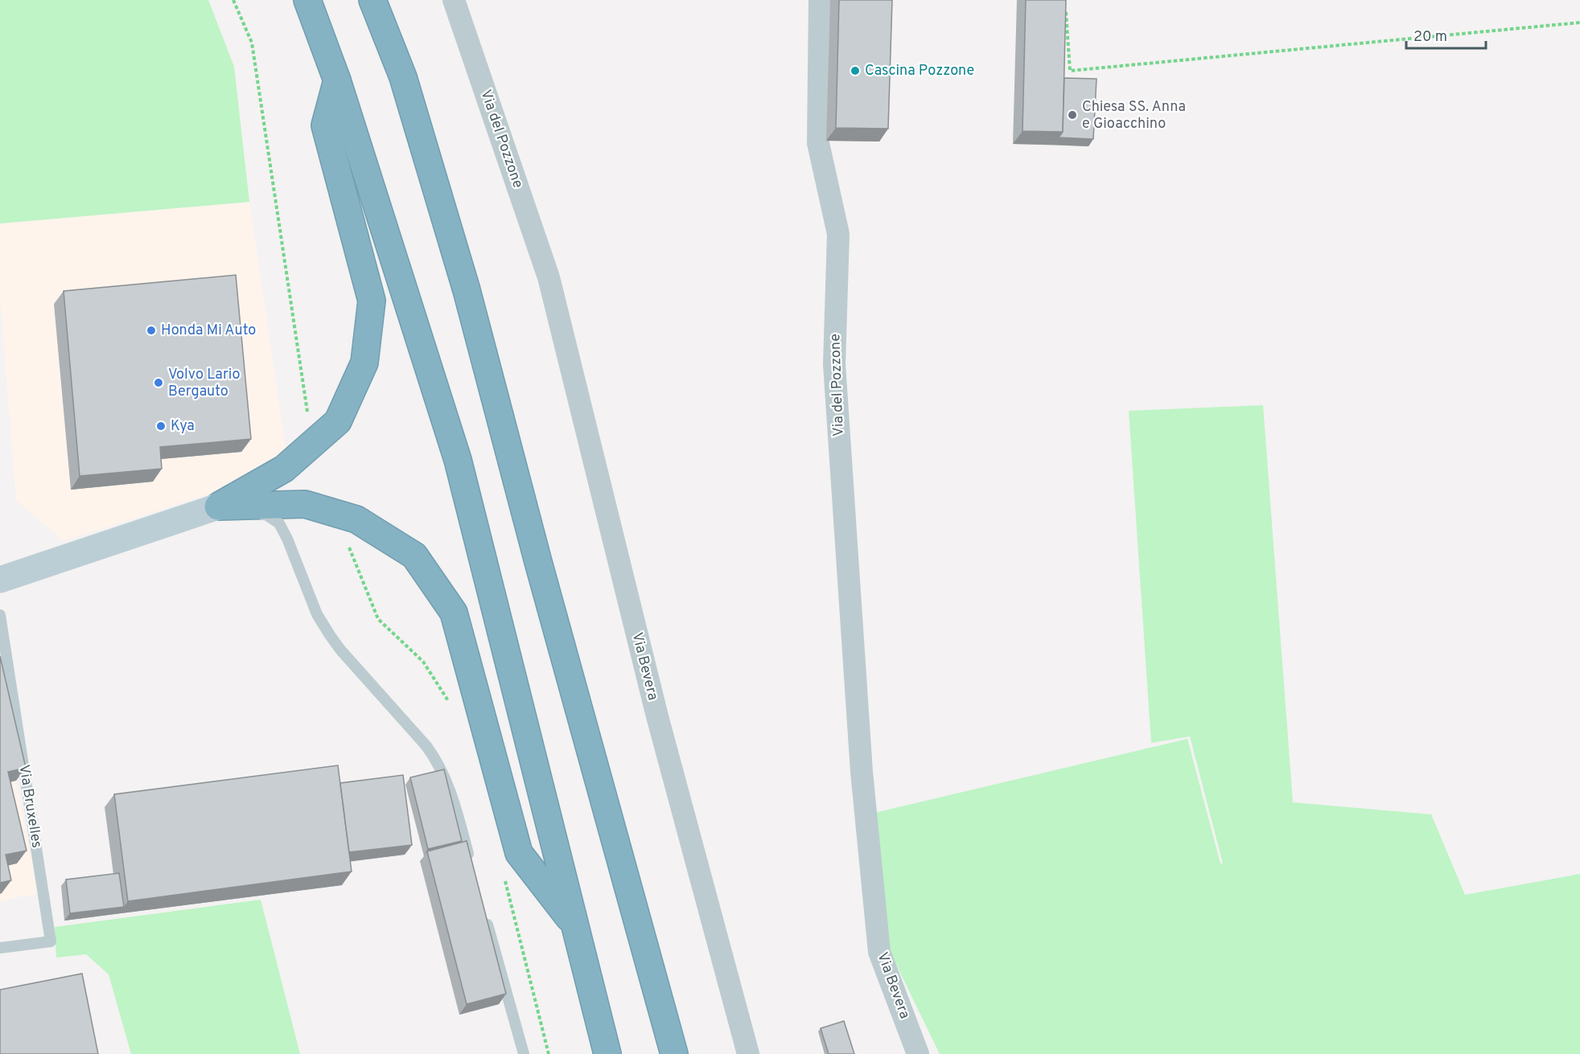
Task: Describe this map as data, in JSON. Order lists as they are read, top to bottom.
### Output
{
  "streets": {
    "street": ["Via del Pozzone", "Via Bevera"],
    "lane": ["Via Bruxelles"]
  },
  "crossings": [
    ["Via del Pozzone", "Via Bevera"]
  ],
  "places": [
    "Cascina Pozzone",
    "Chiesa SS. Anna e Gioacchino",
    "Honda Mi Auto",
    "Volvo Lario Bergauto",
    "Kya"
  ],
  "scale_bar": "20 m"
}
